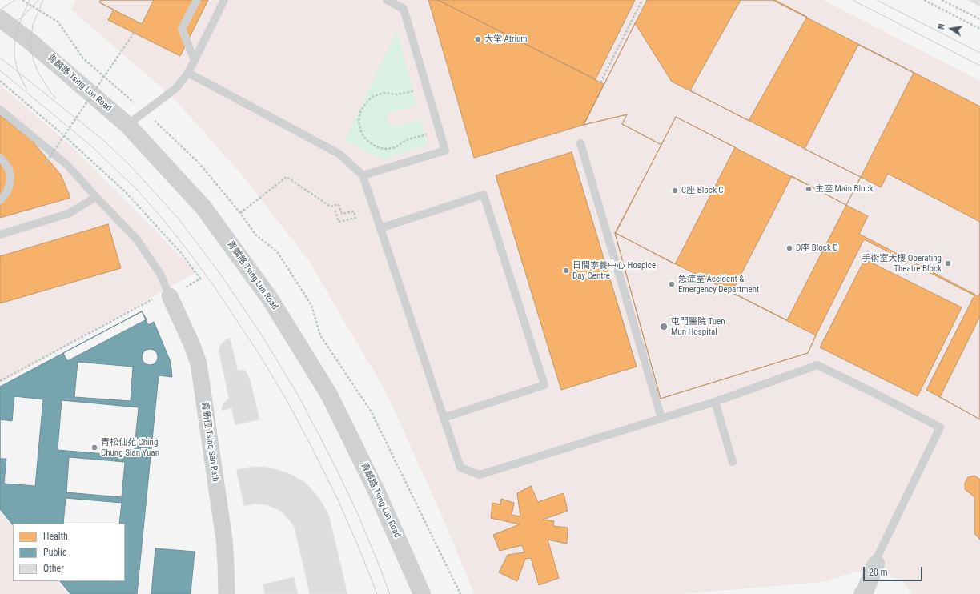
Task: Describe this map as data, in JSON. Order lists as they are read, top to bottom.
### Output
{
  "streets": {
    "street": ["青麟路 Tsing Lun Road", "青新徑 Tsing San Path"]
  },
  "places": [
    "大堂 Atrium",
    "主座 Main Block",
    "C座 Block C",
    "D座 Block D",
    "手術室大樓 Operating Theatre Block",
    "日間寧養中心 Hospice Day Centre",
    "急症室 Accident & Emergency Department",
    "屯門醫院 Tuen Mun Hospital",
    "青松仙苑 Ching Chung Sian Yuan"
  ],
  "legend": ["Health", "Public", "Other"],
  "scale_bar": "20 m",
  "north": "left"
}
